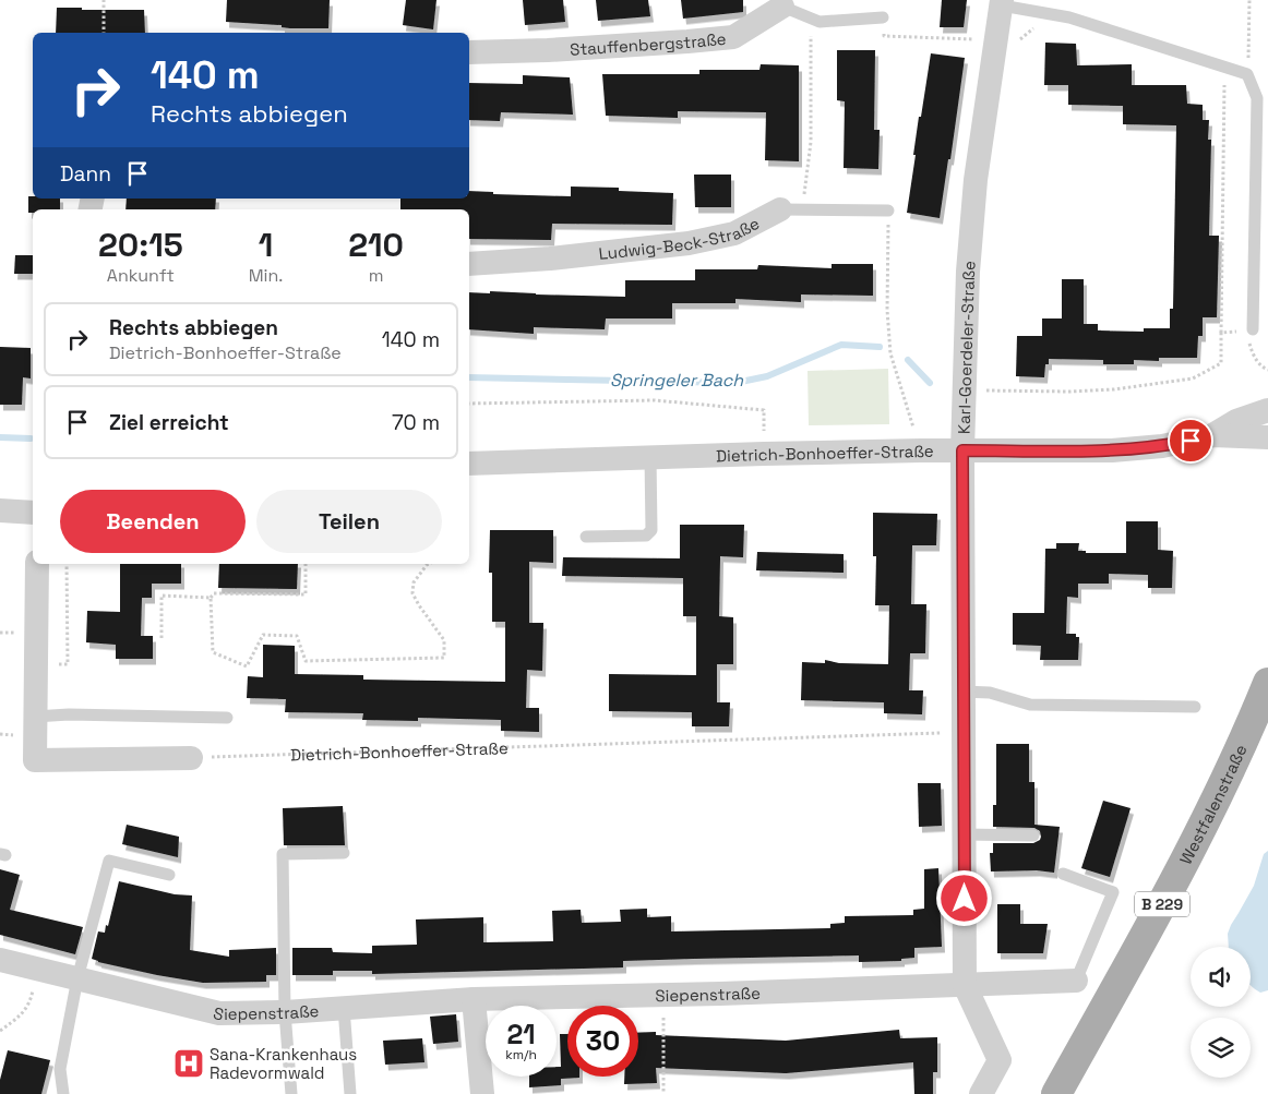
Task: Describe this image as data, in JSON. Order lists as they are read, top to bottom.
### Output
{
  "streets": {
    "main road": ["Westfalenstraße", "B 229"],
    "street": [
      "Stauffenbergstraße",
      "Ludwig-Beck-Straße",
      "Karl-Goerdeler-Straße",
      "Dietrich-Bonhoeffer-Straße",
      "Siepenstraße"
    ]
  },
  "crossings": [
    ["Karl-Goerdeler-Straße", "Dietrich-Bonhoeffer-Straße"],
    ["Karl-Goerdeler-Straße", "Siepenstraße"]
  ],
  "water": ["Springeler Bach"],
  "places": {
    "hospital": ["Sana-Krankenhaus Radevormwald"]
  },
  "page": {
    "turn": ["140 m", "Rechts abbiegen"],
    "then": "Dann",
    "eta": [
      "20:15",
      "Ankunft",
      "1",
      "Min.",
      "210",
      "m"
    ],
    "list": [
      {
        "name": "Rechts abbiegen",
        "note": "Dietrich-Bonhoeffer-Straße",
        "value": "140 m"
      },
      {
        "name": "Ziel erreicht",
        "value": "70 m"
      }
    ],
    "buttons": ["Beenden", "Teilen"],
    "speed": "21 km/h",
    "limit": "30"
  }
}
